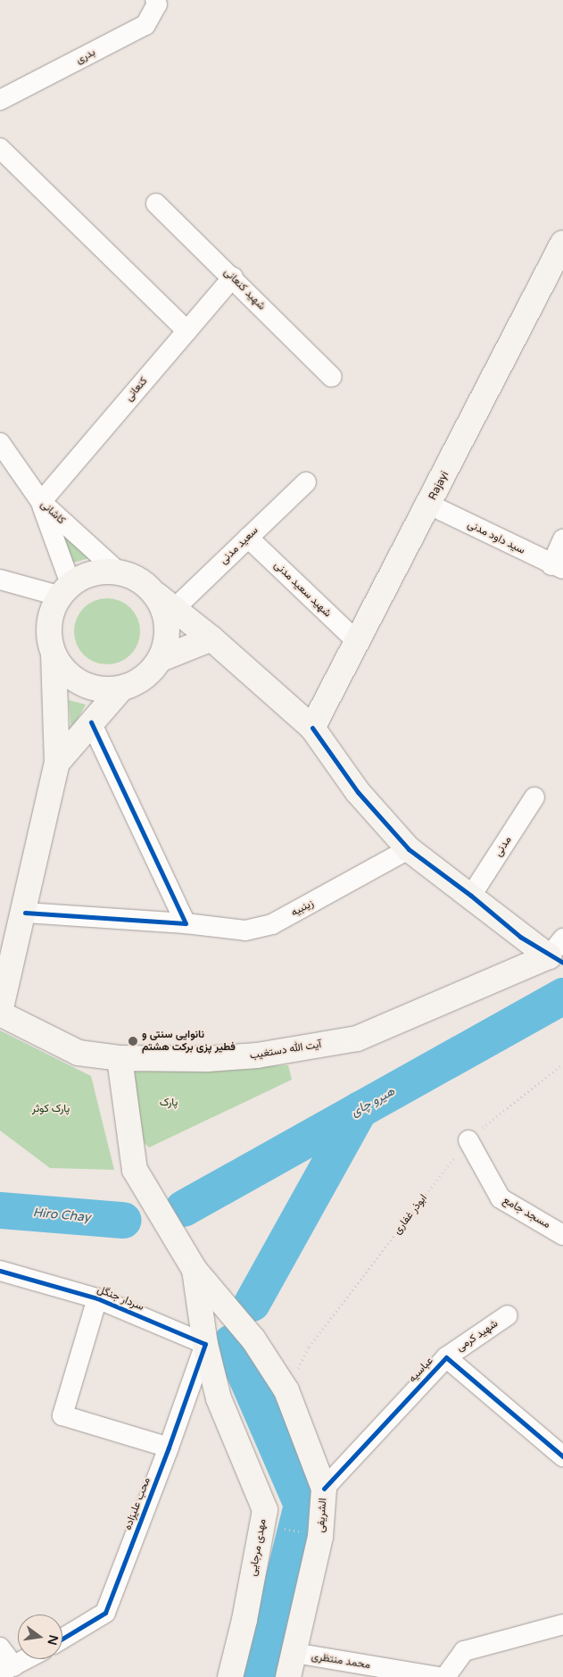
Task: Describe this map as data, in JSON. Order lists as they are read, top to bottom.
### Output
{
  "streets": {
    "main road": [
      "Rajayi",
      "آیت الله دستغیب",
      "الشریفی",
      "مهدی مرجایی"
    ],
    "street": [
      "بدری",
      "شهید کنعانی",
      "کنعانی",
      "کاشانی",
      "سید داود مدنی",
      "سعید مدنی",
      "شهید سعید مدنی",
      "مدنی",
      "زینبیه",
      "مسجد جامع",
      "سردار جنگل",
      "شهید کرمی",
      "عباسیه",
      "محب علیزاده",
      "محمد منتظری"
    ],
    "path": ["ابوذر غفاری"]
  },
  "crossings": [
    ["شهید کنعانی", "کنعانی"],
    ["کنعانی", "کاشانی"],
    ["Rajayi", "سید داود مدنی"],
    ["Rajayi", "شهید سعید مدنی"],
    ["کاشانی", "سعید مدنی"],
    ["سعید مدنی", "شهید سعید مدنی"],
    ["مسجد جامع", "ابوذر غفاری"],
    ["ابوذر غفاری", "الشریفی"],
    ["سردار جنگل", "محب علیزاده"],
    ["سردار جنگل", "مهدی مرجایی"],
    ["شهید کرمی", "عباسیه"],
    ["عباسیه", "الشریفی"],
    ["محب علیزاده", "مهدی مرجایی"],
    ["الشریفی", "مهدی مرجایی"],
    ["الشریفی", "محمد منتظری"]
  ],
  "water": ["هیرو چای", "Hiro Chay"],
  "parks": ["پارک", "پارک کوثر"],
  "places": ["نانوایی سنتی و فطیر پزی برکت هشتم"],
  "north": "right"
}
